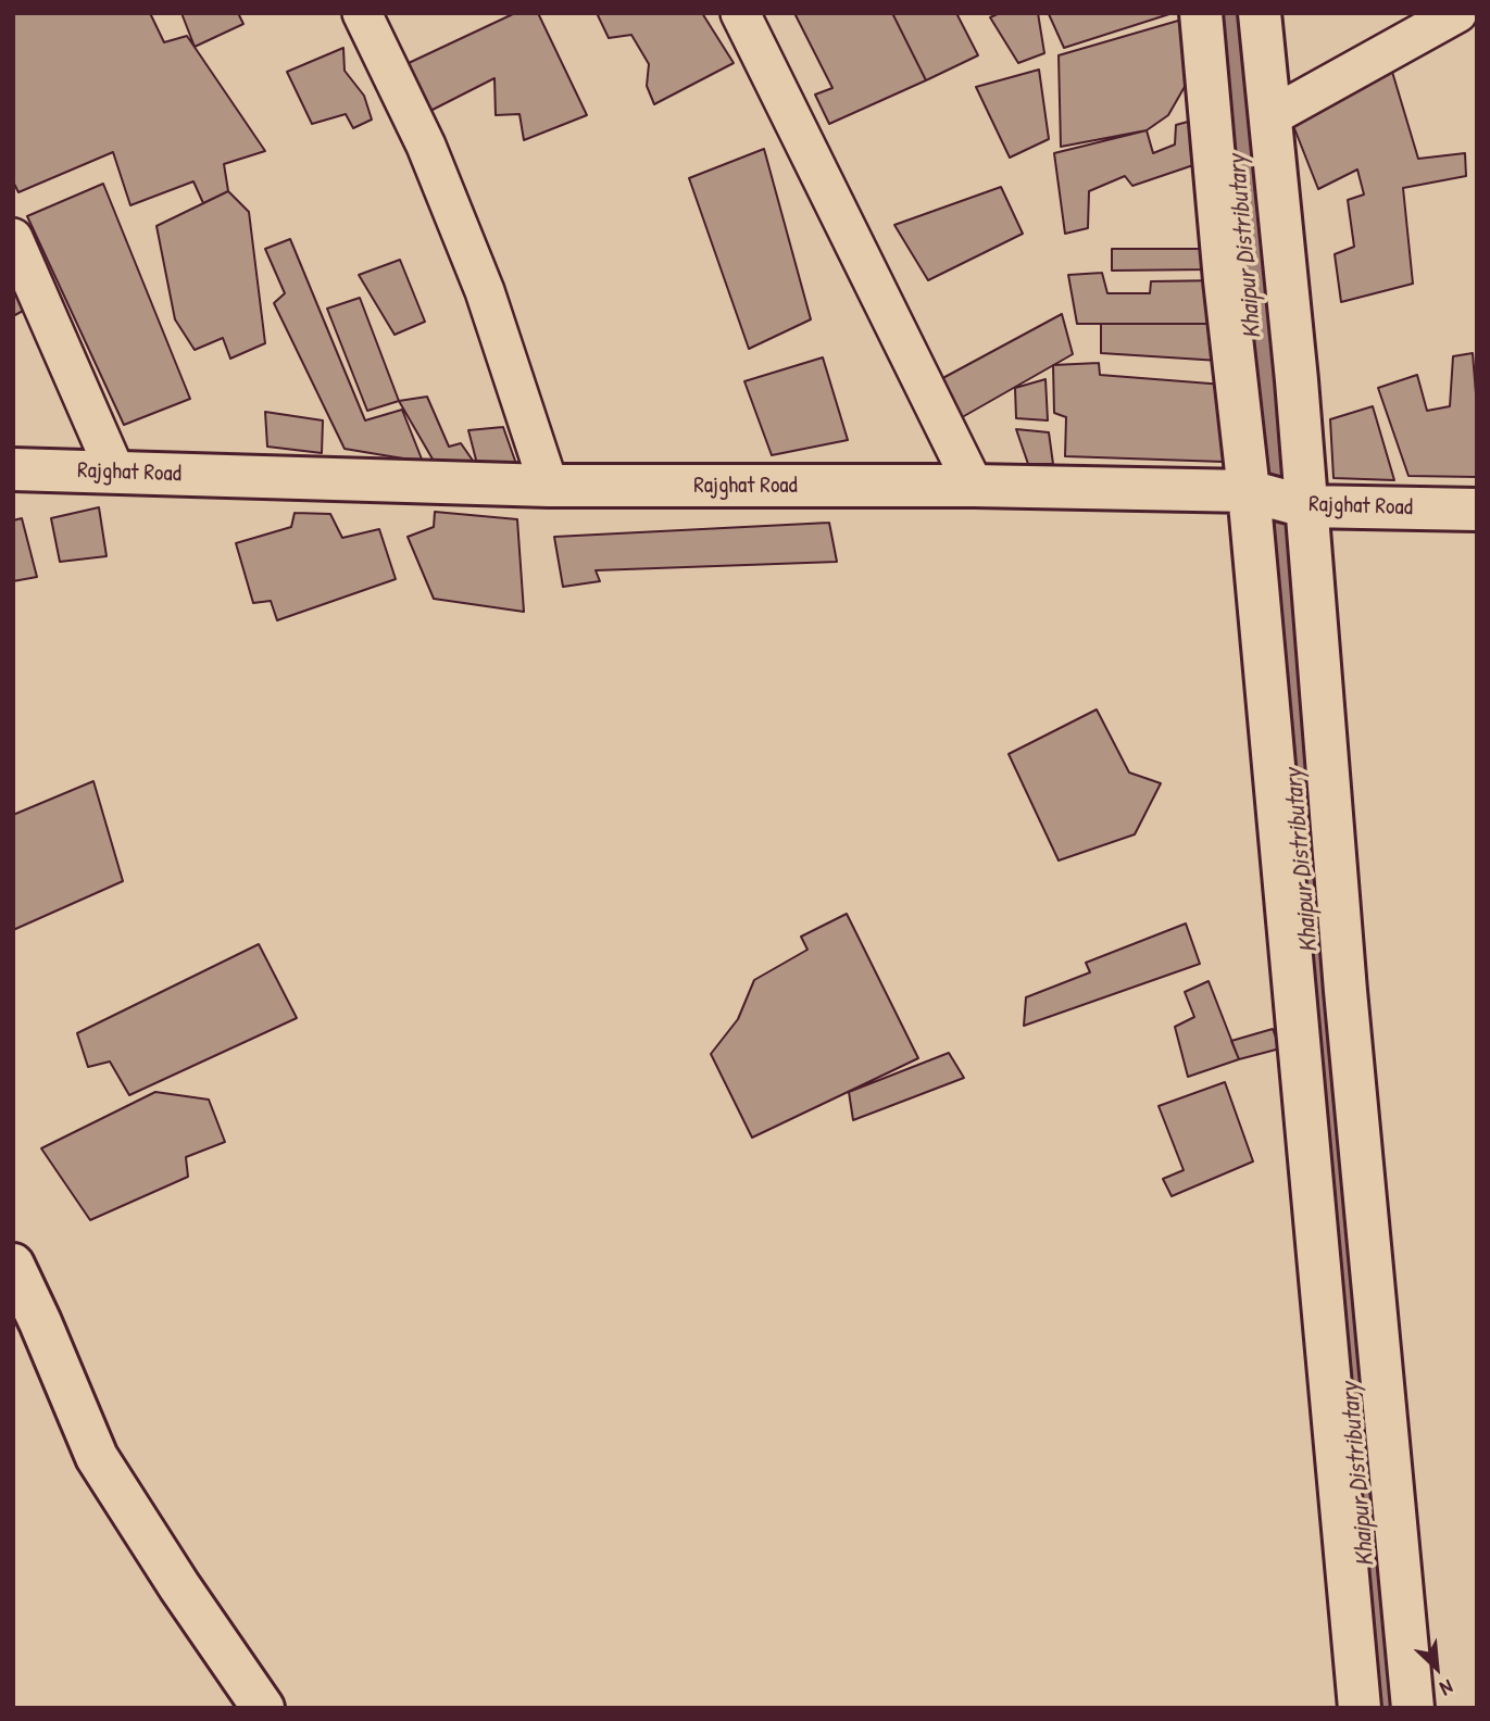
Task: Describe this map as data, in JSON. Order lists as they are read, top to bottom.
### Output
{
  "streets": {
    "street": ["Rajghat Road"]
  },
  "water": ["Khaipur Distributary"],
  "north": "bottom right"
}
